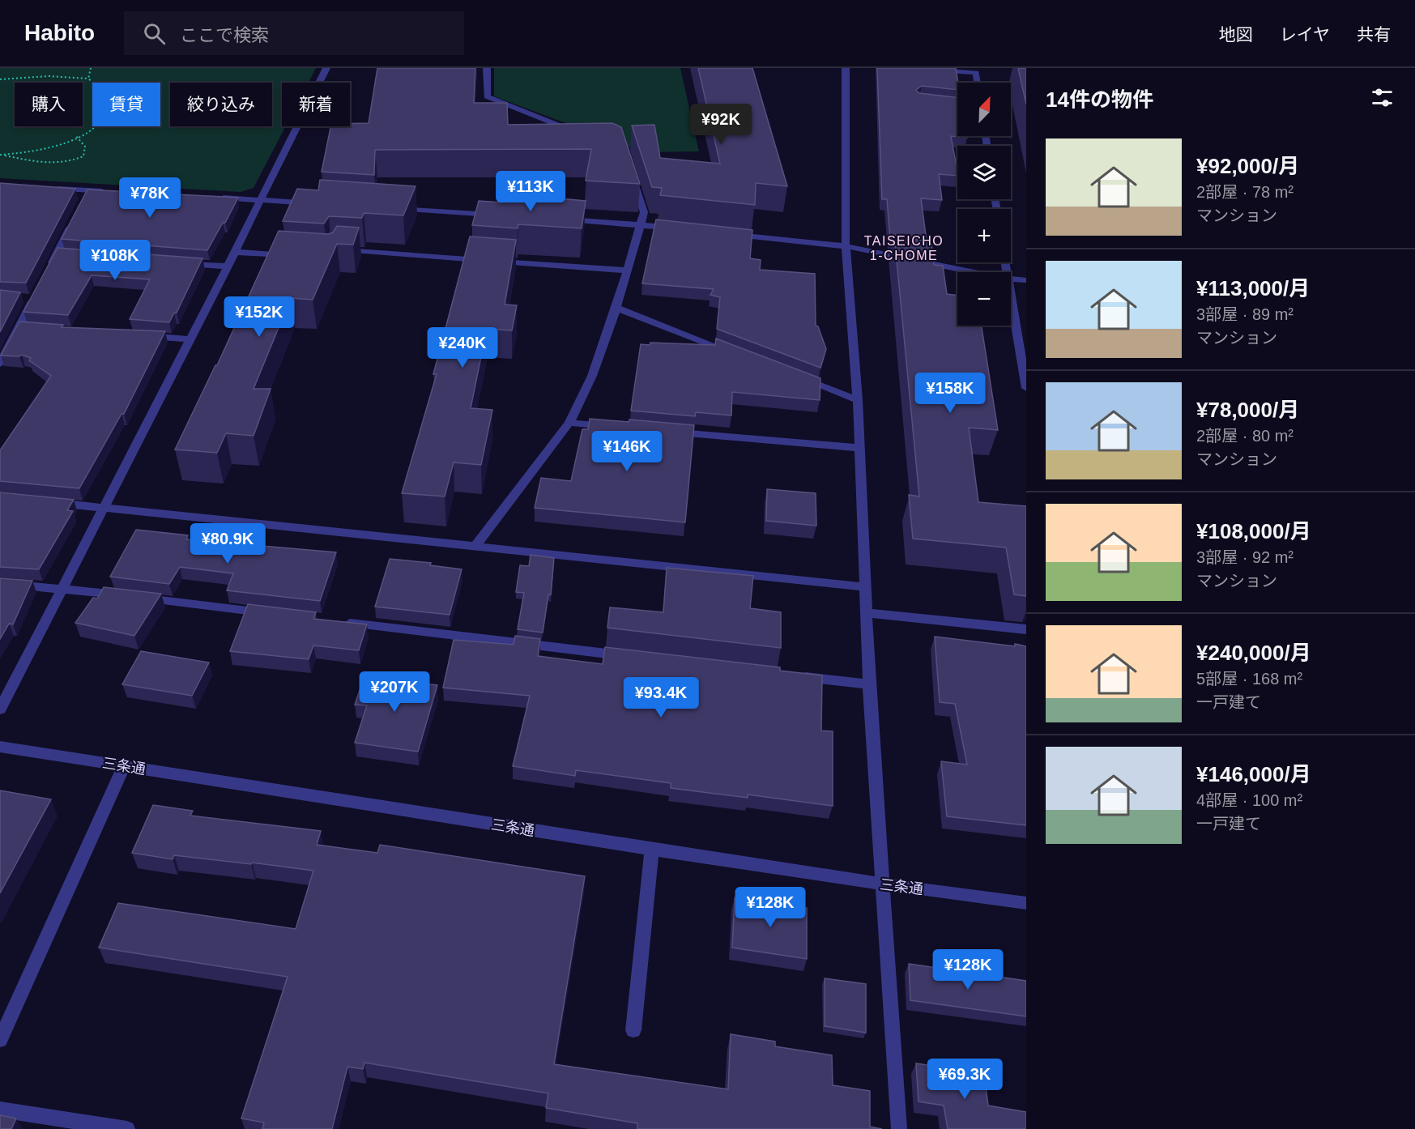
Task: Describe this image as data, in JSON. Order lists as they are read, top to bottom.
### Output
{
  "streets": {
    "street": ["三条通"]
  },
  "districts": ["TAISEICHO 1-CHOME"],
  "north": "top right",
  "page": {
    "header": "Habito",
    "search": "ここで検索",
    "nav": ["地図", "レイヤ", "共有"],
    "heading": "14件の物件",
    "map_buttons": ["+", "−"],
    "chip": [
      "購入",
      "賃貸",
      "絞り込み",
      "新着"
    ],
    "price": [
      "¥92K",
      "¥113K",
      "¥78K",
      "¥108K",
      "¥152K",
      "¥240K",
      "¥158K",
      "¥146K",
      "¥80.9K",
      "¥207K",
      "¥93.4K",
      "¥128K",
      "¥128K",
      "¥69.3K"
    ],
    "list": [
      {
        "name": "¥92,000/月",
        "note": "2部屋 · 78 m² · マンション"
      },
      {
        "name": "¥113,000/月",
        "note": "3部屋 · 89 m² · マンション"
      },
      {
        "name": "¥78,000/月",
        "note": "2部屋 · 80 m² · マンション"
      },
      {
        "name": "¥108,000/月",
        "note": "3部屋 · 92 m² · マンション"
      },
      {
        "name": "¥240,000/月",
        "note": "5部屋 · 168 m² · 一戸建て"
      },
      {
        "name": "¥146,000/月",
        "note": "4部屋 · 100 m² · 一戸建て"
      }
    ]
  }
}
